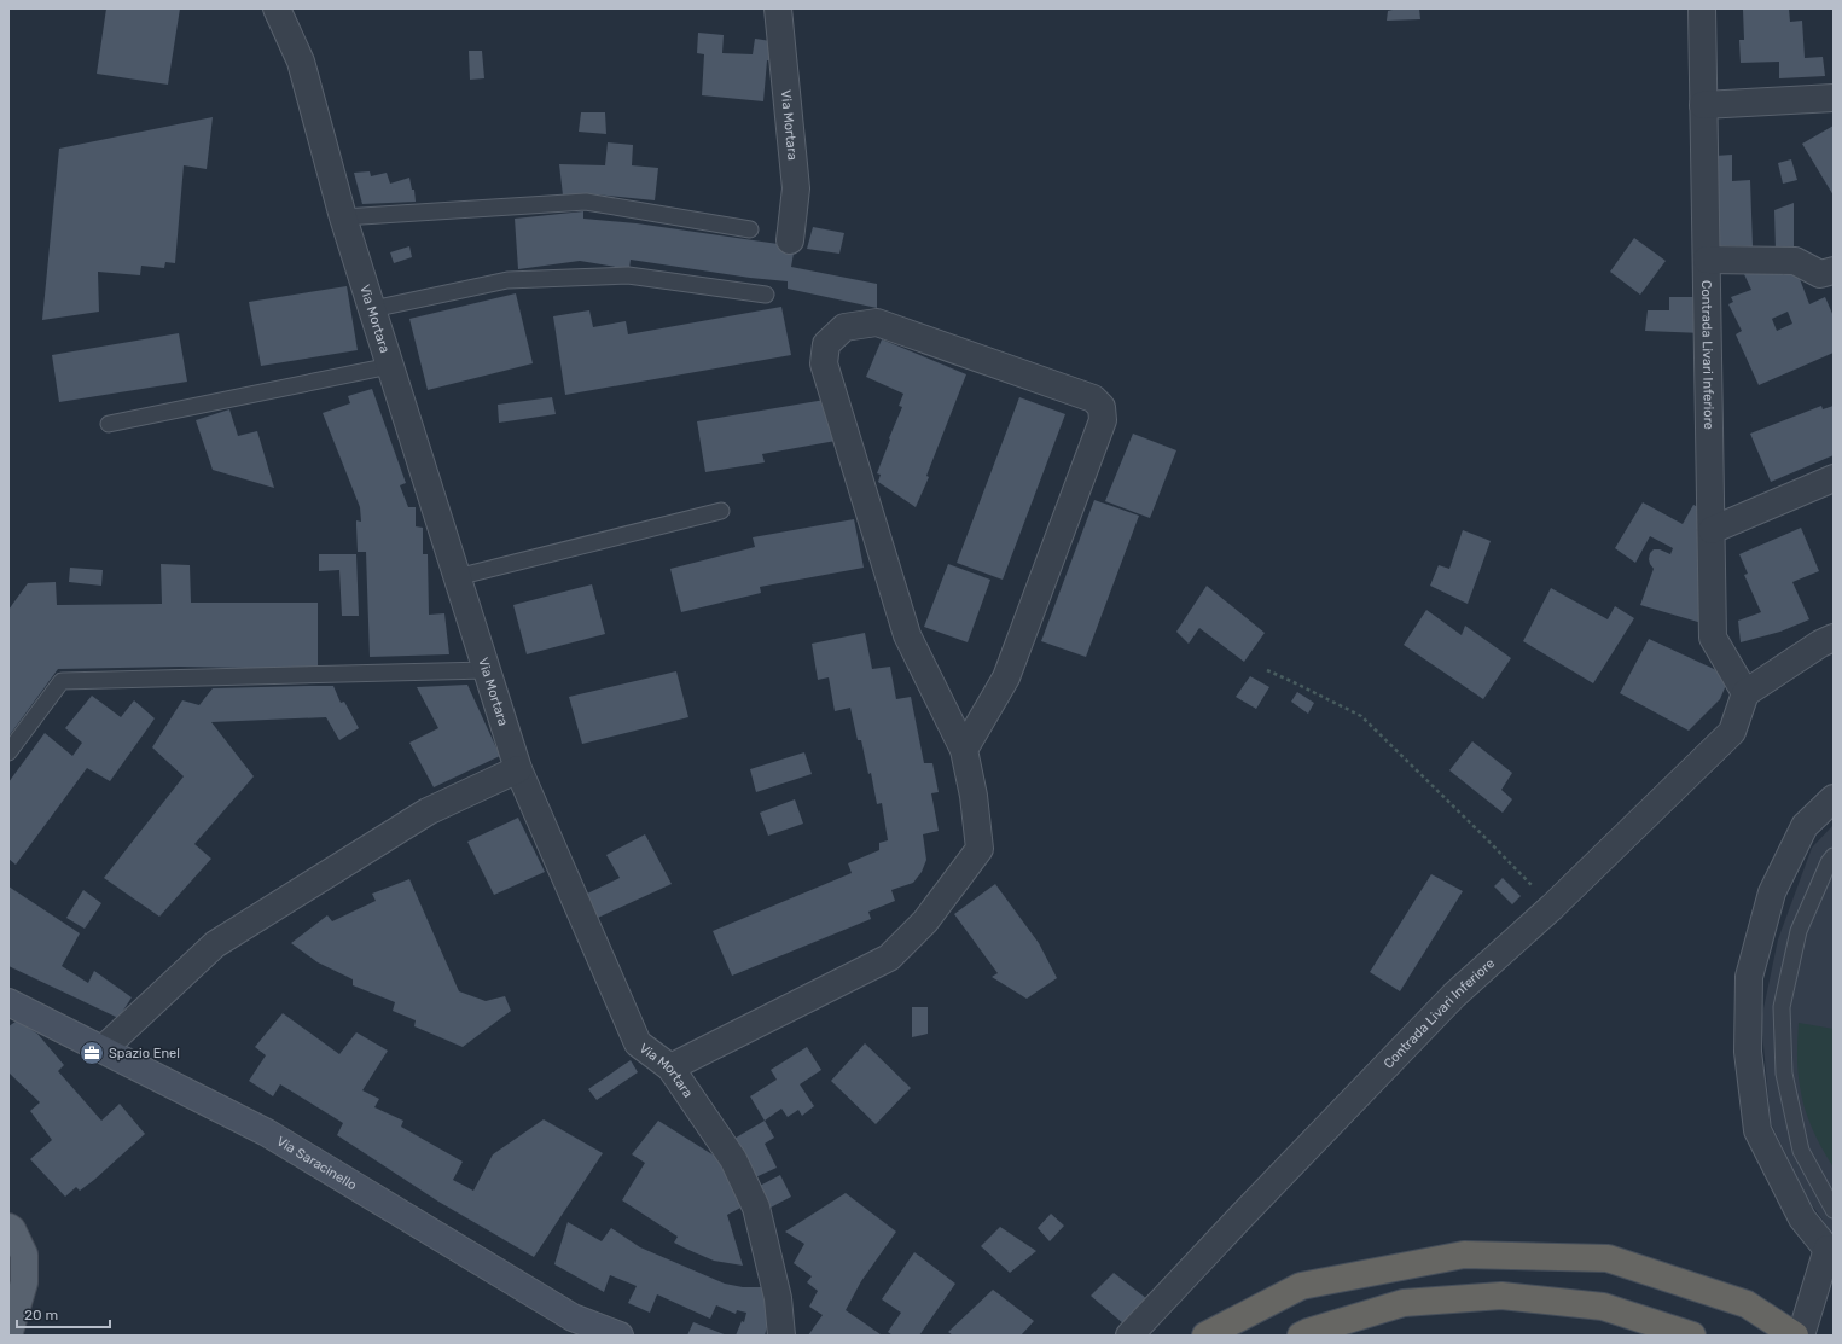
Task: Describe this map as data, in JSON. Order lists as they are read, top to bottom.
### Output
{
  "streets": {
    "main road": ["Via Saracinello"],
    "street": ["Via Mortara", "Contrada Livari Inferiore"]
  },
  "places": {
    "office": ["Spazio Enel"]
  },
  "scale_bar": "20 m"
}
